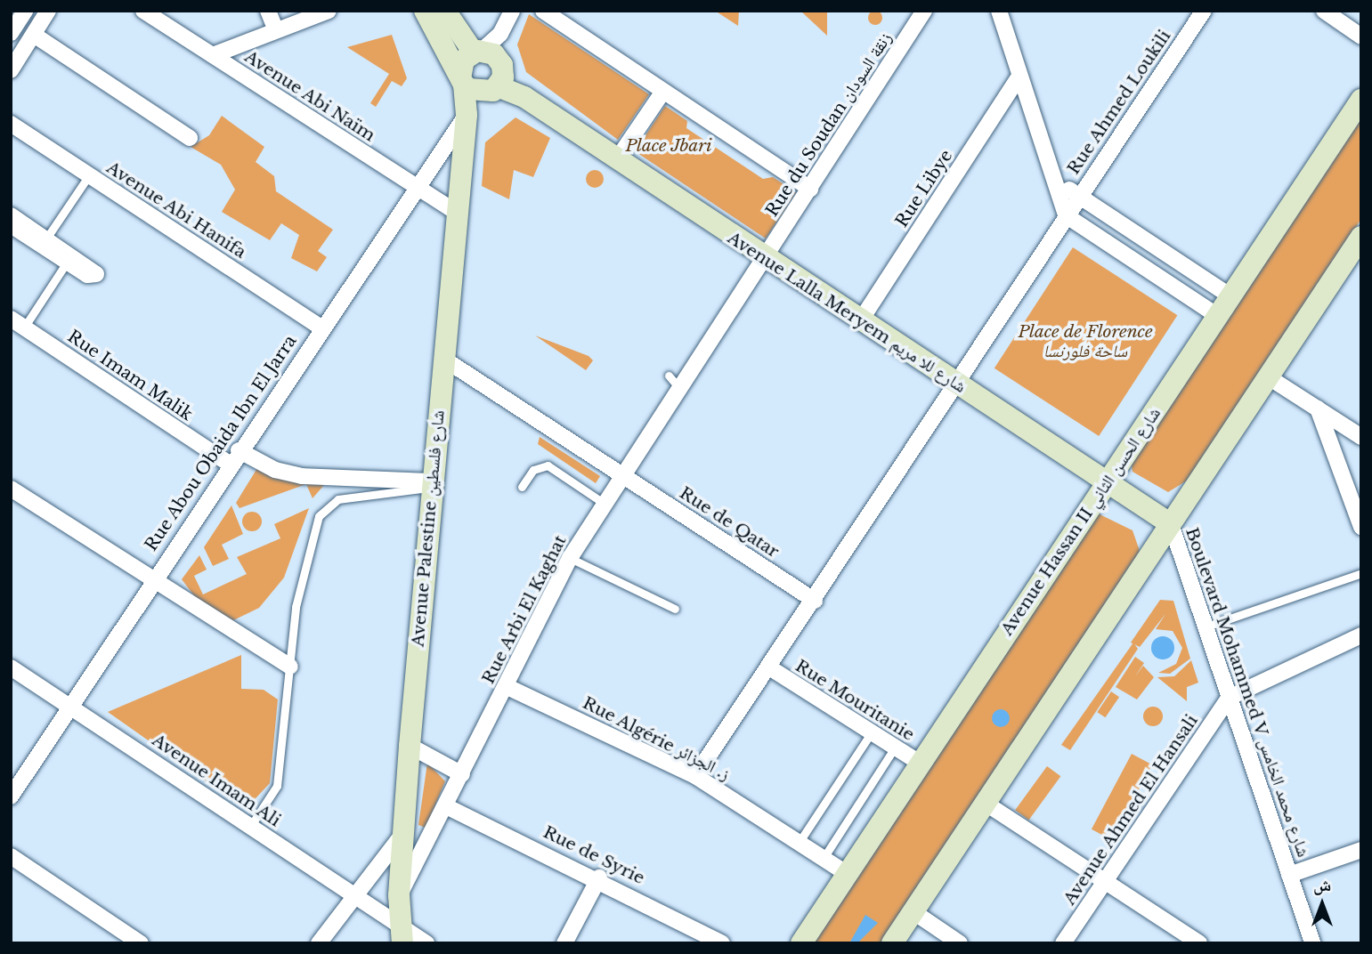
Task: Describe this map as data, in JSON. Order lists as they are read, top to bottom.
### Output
{
  "streets": {
    "street": [
      "Avenue Abi Naïm",
      "Rue Ahmed Loukili",
      "Rue du Soudan زنقة السودان",
      "Rue Libye",
      "Avenue Abi Hanifa",
      "Avenue Lalla Meryem شارع للا مريم",
      "Rue Imam Malik",
      "Rue Abou Obaida Ibn El Jarra",
      "Avenue Hassan II شارع الحسن الثاني",
      "Rue de Qatar",
      "Avenue Palestine شارع فلسطين",
      "Rue Arbi El Kaghat",
      "Boulevard Mohammed V شارع محمد الخامس",
      "Rue Mouritanie",
      "Rue Algérie ز. الجزائر",
      "Avenue Imam Ali",
      "Avenue Ahmed El Hansali",
      "Rue de Syrie"
    ]
  },
  "crossings": [
    ["Avenue Abi Naïm", "Rue Abou Obaida Ibn El Jarra"],
    ["Avenue Abi Naïm", "Avenue Palestine شارع فلسطين"],
    ["Rue Ahmed Loukili", "Avenue Lalla Meryem شارع للا مريم"],
    ["Rue Ahmed Loukili", "Rue de Qatar"],
    ["Rue Ahmed Loukili", "Rue Mouritanie"],
    ["Rue Ahmed Loukili", "Rue Algérie ز. الجزائر"],
    ["Rue du Soudan زنقة السودان", "Avenue Lalla Meryem شارع للا مريم"],
    ["Rue du Soudan زنقة السودان", "Rue Arbi El Kaghat"],
    ["Rue Libye", "Avenue Lalla Meryem شارع للا مريم"],
    ["Avenue Abi Hanifa", "Rue Abou Obaida Ibn El Jarra"],
    ["Avenue Lalla Meryem شارع للا مريم", "Avenue Hassan II شارع الحسن الثاني"],
    ["Avenue Lalla Meryem شارع للا مريم", "Avenue Palestine شارع فلسطين"],
    ["Avenue Lalla Meryem شارع للا مريم", "Rue Arbi El Kaghat"],
    ["Avenue Lalla Meryem شارع للا مريم", "Boulevard Mohammed V شارع محمد الخامس"],
    ["Rue Imam Malik", "Rue Abou Obaida Ibn El Jarra"],
    ["Rue Imam Malik", "Avenue Palestine شارع فلسطين"],
    ["Rue Abou Obaida Ibn El Jarra", "Avenue Palestine شارع فلسطين"],
    ["Rue Abou Obaida Ibn El Jarra", "Avenue Imam Ali"],
    ["Avenue Hassan II شارع الحسن الثاني", "Rue Mouritanie"],
    ["Avenue Hassan II شارع الحسن الثاني", "Rue Algérie ز. الجزائر"],
    ["Rue de Qatar", "Avenue Palestine شارع فلسطين"],
    ["Rue de Qatar", "Rue Arbi El Kaghat"],
    ["Avenue Palestine شارع فلسطين", "Rue Arbi El Kaghat"],
    ["Avenue Palestine شارع فلسطين", "Avenue Imam Ali"],
    ["Rue Arbi El Kaghat", "Rue Algérie ز. الجزائر"],
    ["Rue Arbi El Kaghat", "Rue de Syrie"],
    ["Boulevard Mohammed V شارع محمد الخامس", "Avenue Ahmed El Hansali"]
  ],
  "parks": ["Place Jbari", "Place de Florence ساحة فلورنسا"],
  "north": "top"
}
